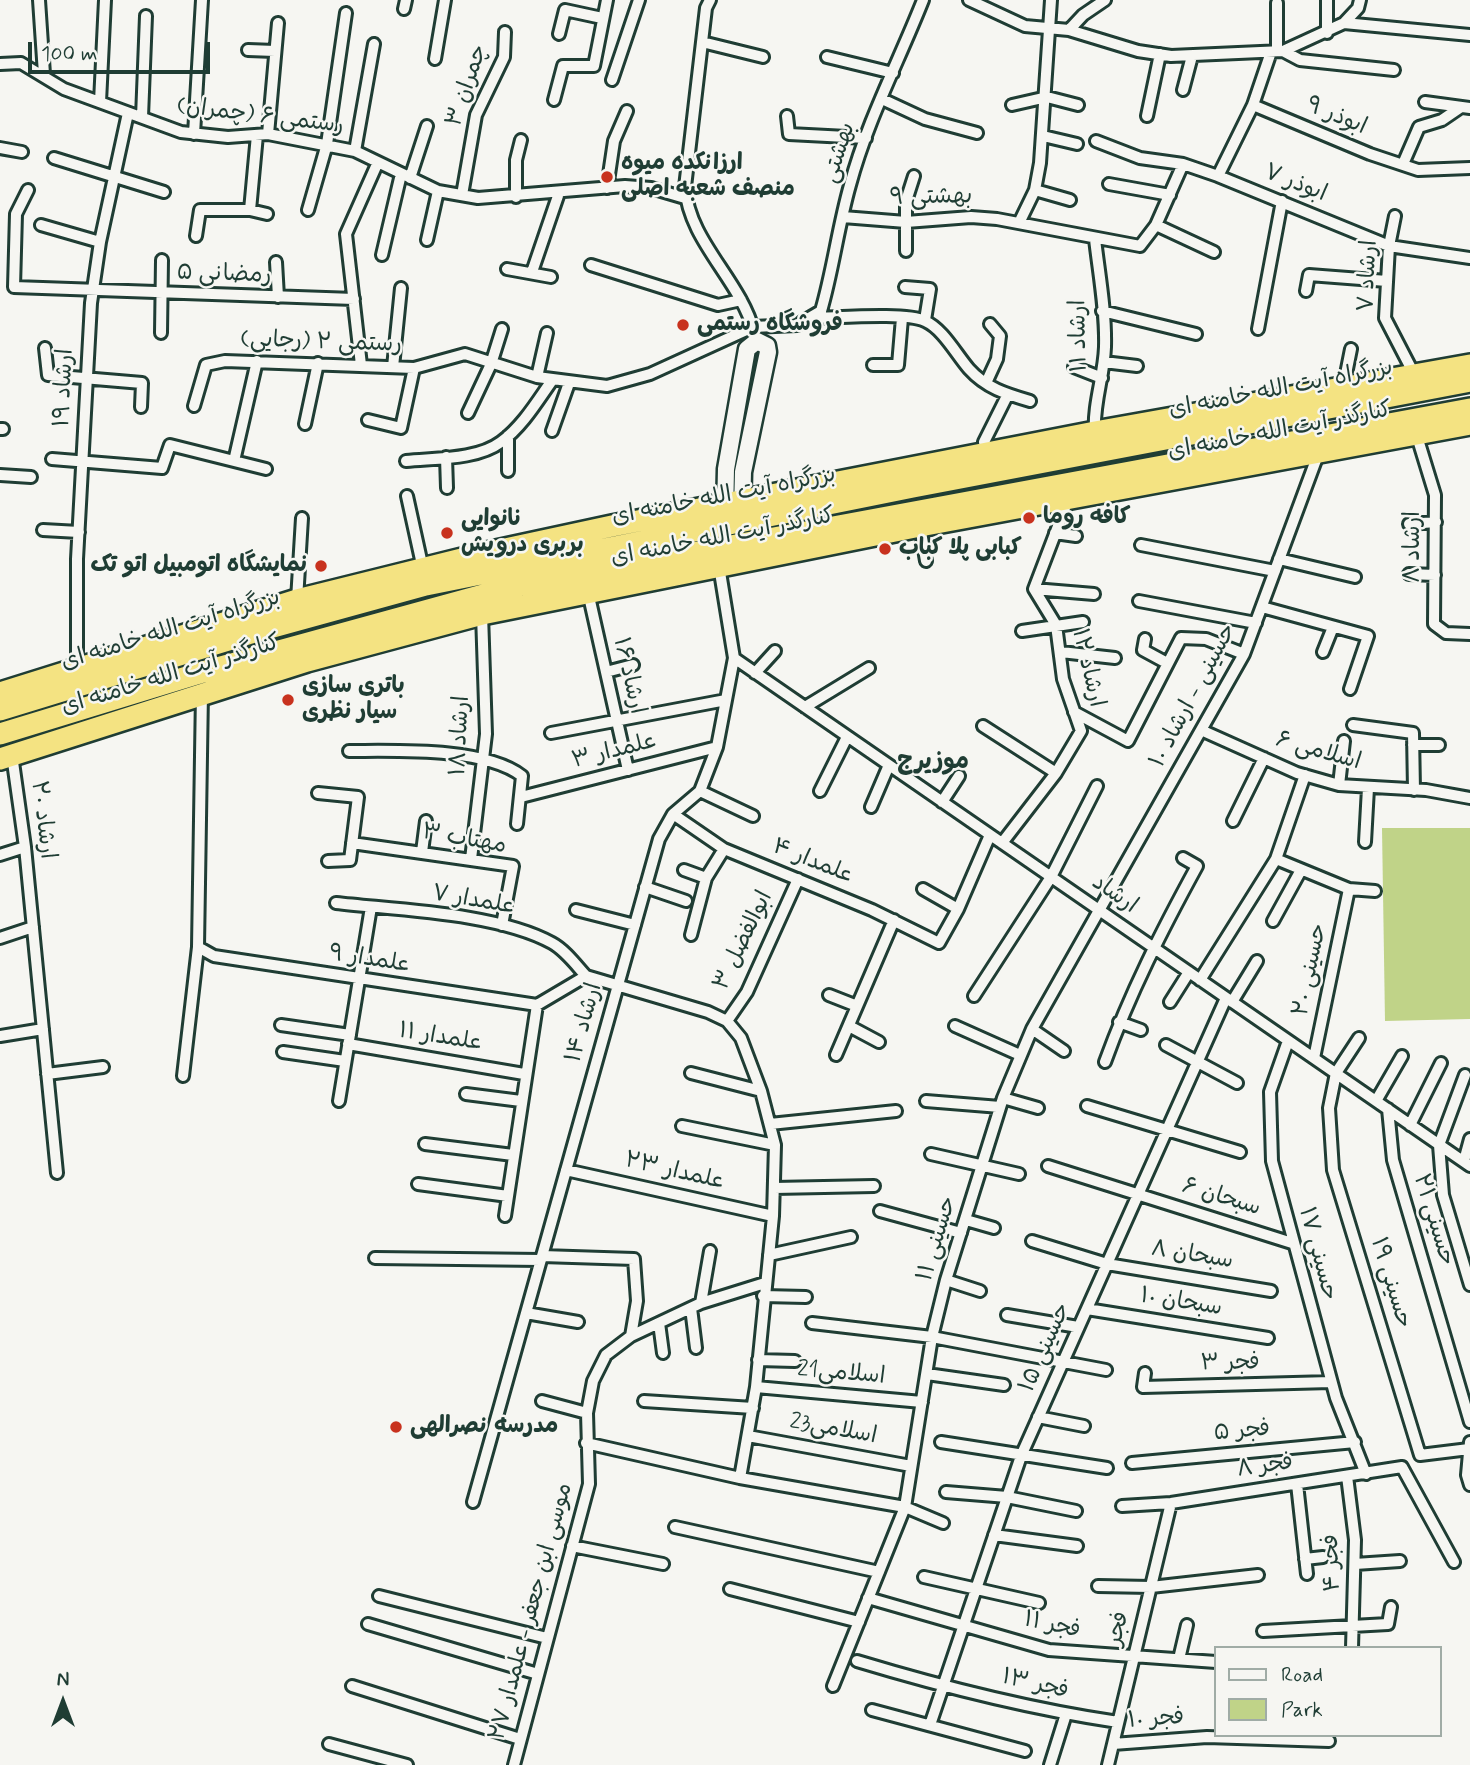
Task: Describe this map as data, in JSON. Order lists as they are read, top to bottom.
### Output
{
  "streets": {
    "highway": ["بزرگراه آیت الله خامنه ای", "کنارگذر آیت الله خامنه ای"],
    "street": [
      "چمران ۳",
      "رستمی ۶ (چمران)",
      "ابوذر ۹",
      "بهشتی",
      "ابوذر ۷",
      "بهشتی ۹",
      "رمضانی ۵",
      "ارشاد ۷",
      "ارشاد ۱۱",
      "رستمی ۲ (رجایی)",
      "ارشاد ۱۹",
      "ارشاد ۸",
      "ارشاد ۱۲",
      "ارشاد ۱۶",
      "حسینی - ارشاد ۱۰",
      "ارشاد ۱۸",
      "علمدار ۳",
      "اسلامی ۶",
      "ارشاد ۲۰",
      "مهتاب ۳",
      "علمدار ۴",
      "ارشاد",
      "علمدار ۷",
      "ابوالفضل ۳",
      "علمدار ۹",
      "حسینی ۲۰",
      "ارشاد ۱۴",
      "علمدار ۱۱",
      "علمدار ۲۳",
      "سبحان ۶",
      "حسینی ۲۱",
      "حسینی ۱۱",
      "حسینی ۱۷",
      "سبحان ۸",
      "حسینی ۱۹",
      "سبحان ۱۰",
      "حسینی ۱۵",
      "فجر ۳",
      "اسلامی21",
      "اسلامی23",
      "فجر ۵",
      "فجر ۸",
      "فجر ۴",
      "موسی ابن جعفر - علمدار ۲۷",
      "فجر ۱۱",
      "فجر",
      "فجر ۱۳",
      "فجر ۱۰"
    ]
  },
  "crossings": [
    ["چمران ۳", "رستمی ۶ (چمران)"],
    ["رستمی ۶ (چمران)", "ارشاد ۱۹"],
    ["بهشتی", "بهشتی ۹"],
    ["ابوذر ۷", "ارشاد ۷"],
    ["بهشتی ۹", "ارشاد ۱۱"],
    ["رمضانی ۵", "ارشاد ۱۹"],
    ["ارشاد ۷", "کنارگذر آیت الله خامنه ای"],
    ["ارشاد ۱۱", "کنارگذر آیت الله خامنه ای"],
    ["ارشاد ۱۹", "کنارگذر آیت الله خامنه ای"],
    ["بزرگراه آیت الله خامنه ای", "کنارگذر آیت الله خامنه ای"],
    ["کنارگذر آیت الله خامنه ای", "ارشاد ۸"],
    ["کنارگذر آیت الله خامنه ای", "ارشاد ۱۶"],
    ["کنارگذر آیت الله خامنه ای", "حسینی - ارشاد ۱۰"],
    ["کنارگذر آیت الله خامنه ای", "ارشاد ۱۸"],
    ["کنارگذر آیت الله خامنه ای", "ارشاد ۲۰"],
    ["کنارگذر آیت الله خامنه ای", "ارشاد ۱۴"],
    ["ارشاد ۱۶", "علمدار ۳"],
    ["حسینی - ارشاد ۱۰", "اسلامی ۶"],
    ["حسینی - ارشاد ۱۰", "ارشاد"],
    ["حسینی - ارشاد ۱۰", "حسینی ۱۱"],
    ["ارشاد ۱۸", "مهتاب ۳"],
    ["علمدار ۳", "ارشاد ۱۴"],
    ["مهتاب ۳", "علمدار ۷"],
    ["علمدار ۴", "ابوالفضل ۳"],
    ["علمدار ۴", "ارشاد ۱۴"],
    ["ارشاد", "حسینی ۲۰"],
    ["ارشاد", "ارشاد ۱۴"],
    ["ارشاد", "حسینی ۲۱"],
    ["ارشاد", "حسینی ۱۱"],
    ["ارشاد", "حسینی ۱۷"],
    ["ارشاد", "حسینی ۱۹"],
    ["ارشاد", "حسینی ۱۵"],
    ["ارشاد ۱۴", "علمدار ۲۳"],
    ["سبحان ۶", "حسینی ۱۷"],
    ["سبحان ۶", "حسینی ۱۵"],
    ["حسینی ۱۱", "اسلامی21"],
    ["حسینی ۱۱", "اسلامی23"],
    ["حسینی ۱۱", "فجر ۱۱"],
    ["حسینی ۱۷", "فجر ۳"],
    ["حسینی ۱۷", "فجر ۵"],
    ["حسینی ۱۷", "فجر ۸"],
    ["سبحان ۸", "حسینی ۱۵"],
    ["سبحان ۱۰", "حسینی ۱۵"],
    ["حسینی ۱۵", "فجر ۱۱"],
    ["حسینی ۱۵", "فجر ۱۳"],
    ["فجر ۸", "فجر ۴"],
    ["فجر ۸", "فجر"],
    ["فجر ۱۱", "فجر"],
    ["فجر", "فجر ۱۳"],
    ["فجر", "فجر ۱۰"]
  ],
  "districts": ["موزیرج"],
  "places": [
    "ارزانکده میوه منصف شعبه اصلی",
    "فروشگاه رستمی",
    "کافه روما",
    "نانوایی بربری درویش",
    "کبابی پلا کباب",
    "نمایشگاه اتومبیل اتو تک",
    "باتری سازی سیار نظری",
    "مدرسه نصرالهی"
  ],
  "legend": ["Road", "Park"],
  "scale_bar": "100 m",
  "north": "top"
}
